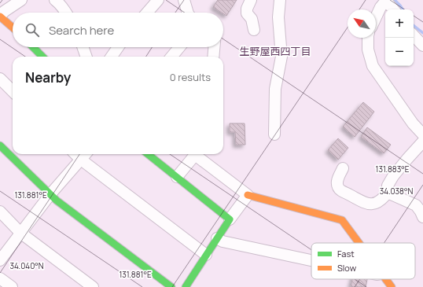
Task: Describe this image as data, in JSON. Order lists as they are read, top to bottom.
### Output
{
  "districts": ["生野屋西四丁目"],
  "legend": ["Fast", "Slow"],
  "north": "top left",
  "page": {
    "map_buttons": ["+", "−"],
    "search": "Search here",
    "heading": ["Nearby", "0 results"]
  },
  "coordinates": [
    "131.883°E",
    "34.038°N",
    "131.881°E",
    "34.040°N"
  ]
}
